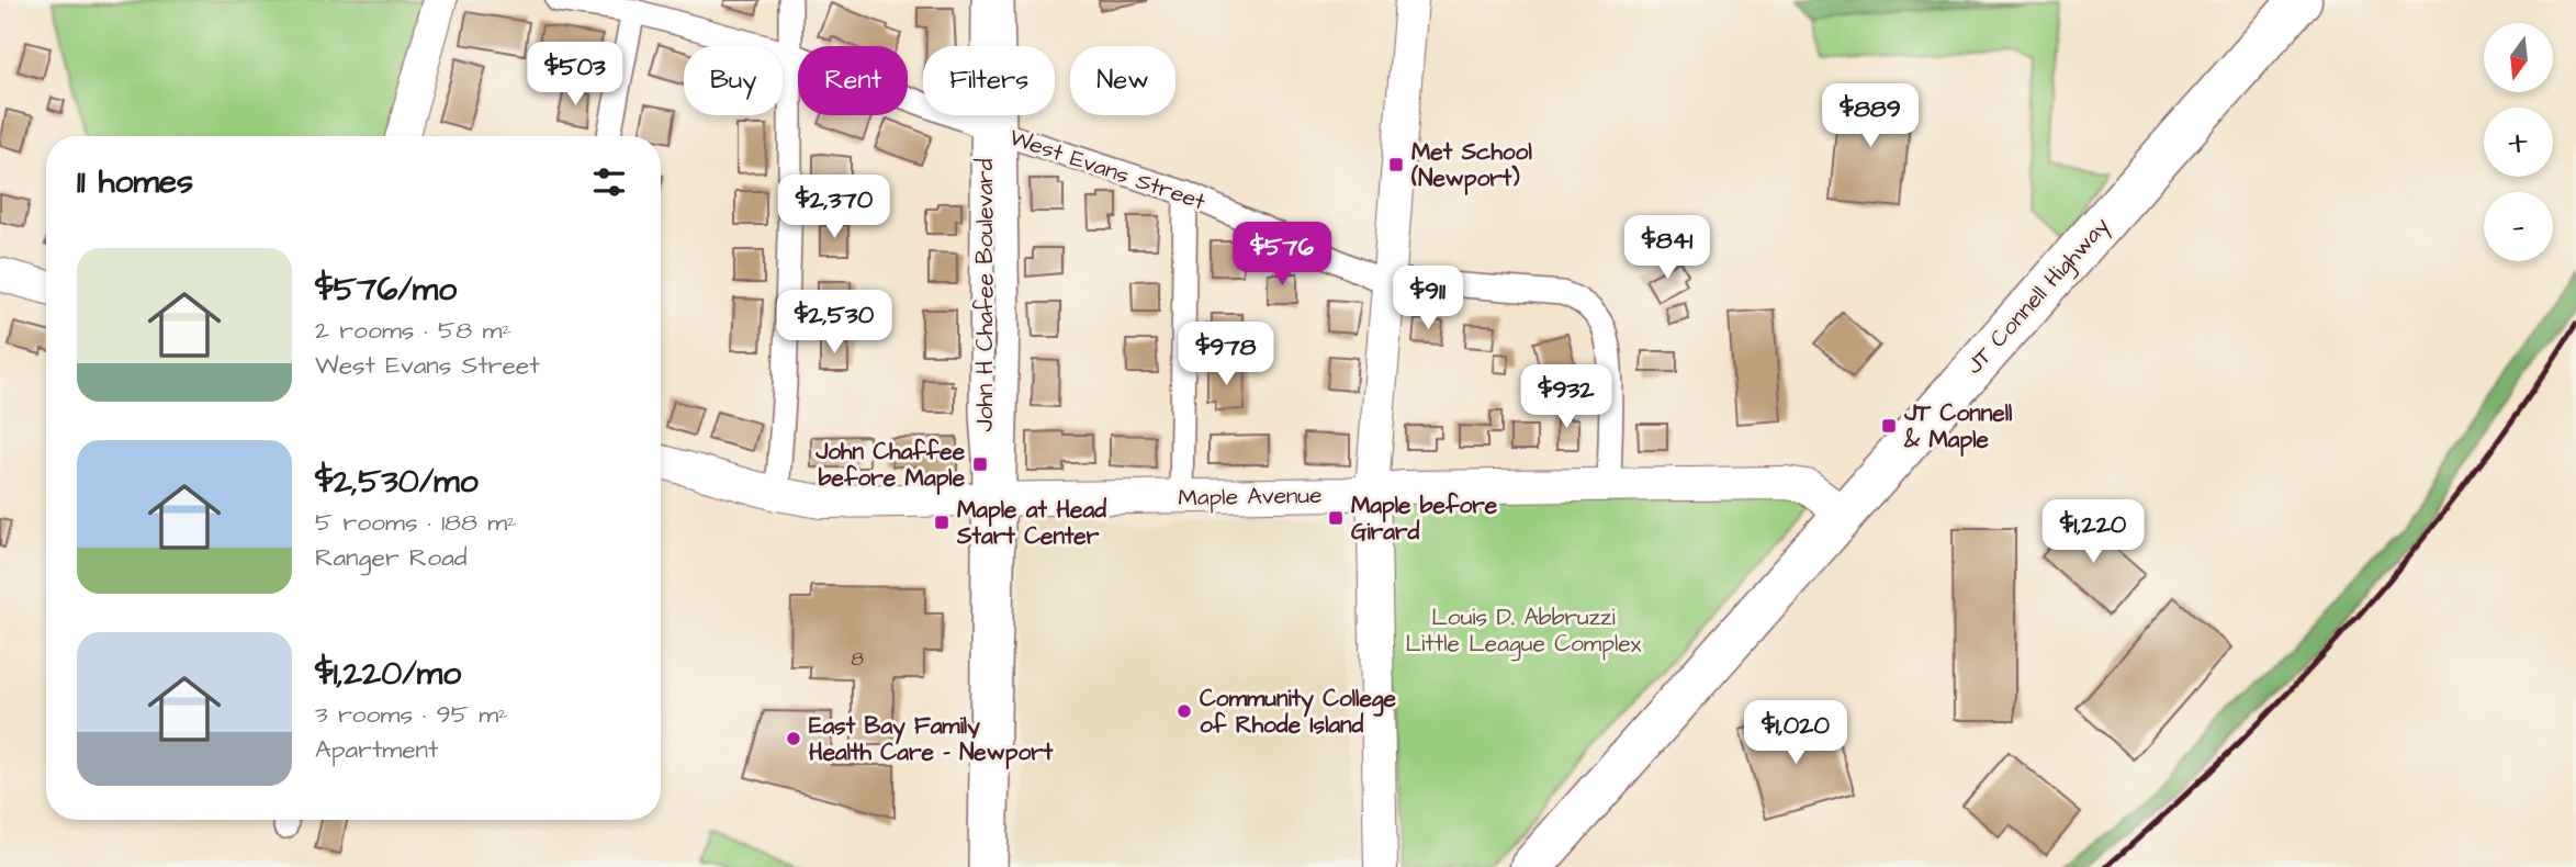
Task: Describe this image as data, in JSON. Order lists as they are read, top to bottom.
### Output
{
  "streets": {
    "highway": ["JT Connell Highway"],
    "street": ["West Evans Street", "John H Chafee Boulevard", "Maple Avenue"]
  },
  "crossings": [
    ["West Evans Street", "John H Chafee Boulevard"],
    ["West Evans Street", "Maple Avenue"],
    ["John H Chafee Boulevard", "Maple Avenue"],
    ["JT Connell Highway", "Maple Avenue"]
  ],
  "parks": ["Louis D. Abbruzzi Little League Complex"],
  "places": {
    "transit": [
      "Met School (Newport)",
      "JT Connell & Maple",
      "John Chaffee before Maple",
      "Maple before Girard",
      "Maple at Head Start Center"
    ],
    "other": ["Community College of Rhode Island", "East Bay Family Health Care - Newport"]
  },
  "house_numbers": ["8"],
  "north": "bottom",
  "page": {
    "map_buttons": ["+", "−"],
    "price": [
      "$503",
      "$889",
      "$2,370",
      "$841",
      "$576",
      "$911",
      "$2,530",
      "$978",
      "$932",
      "$1,220",
      "$1,020"
    ],
    "chip": [
      "Buy",
      "Rent",
      "Filters",
      "New"
    ],
    "heading": "11 homes",
    "list": [
      {
        "name": "$576/mo",
        "note": "2 rooms · 58 m² · West Evans Street"
      },
      {
        "name": "$2,530/mo",
        "note": "5 rooms · 188 m² · Ranger Road"
      },
      {
        "name": "$1,220/mo",
        "note": "3 rooms · 95 m² · Apartment"
      }
    ]
  }
}
